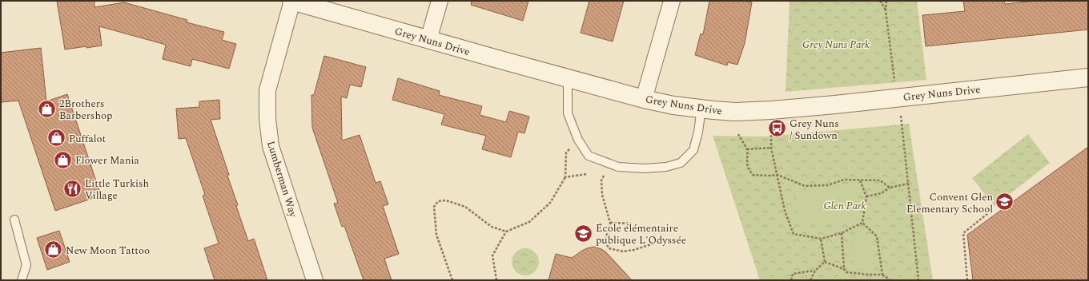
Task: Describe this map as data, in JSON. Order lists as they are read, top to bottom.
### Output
{
  "streets": {
    "street": ["Grey Nuns Drive", "Lumberman Way"]
  },
  "crossings": [
    ["Grey Nuns Drive", "Lumberman Way"]
  ],
  "parks": ["Grey Nuns Park", "Glen Park"],
  "places": {
    "shop": [
      "2Brothers Barbershop",
      "Puffalot",
      "Flower Mania",
      "New Moon Tattoo"
    ],
    "bus stop": ["Grey Nuns / Sundown"],
    "restaurant": ["Little Turkish Village"],
    "school or university": ["Convent Glen Elementary School", "École élémentaire publique L'Odyssée"]
  }
}
